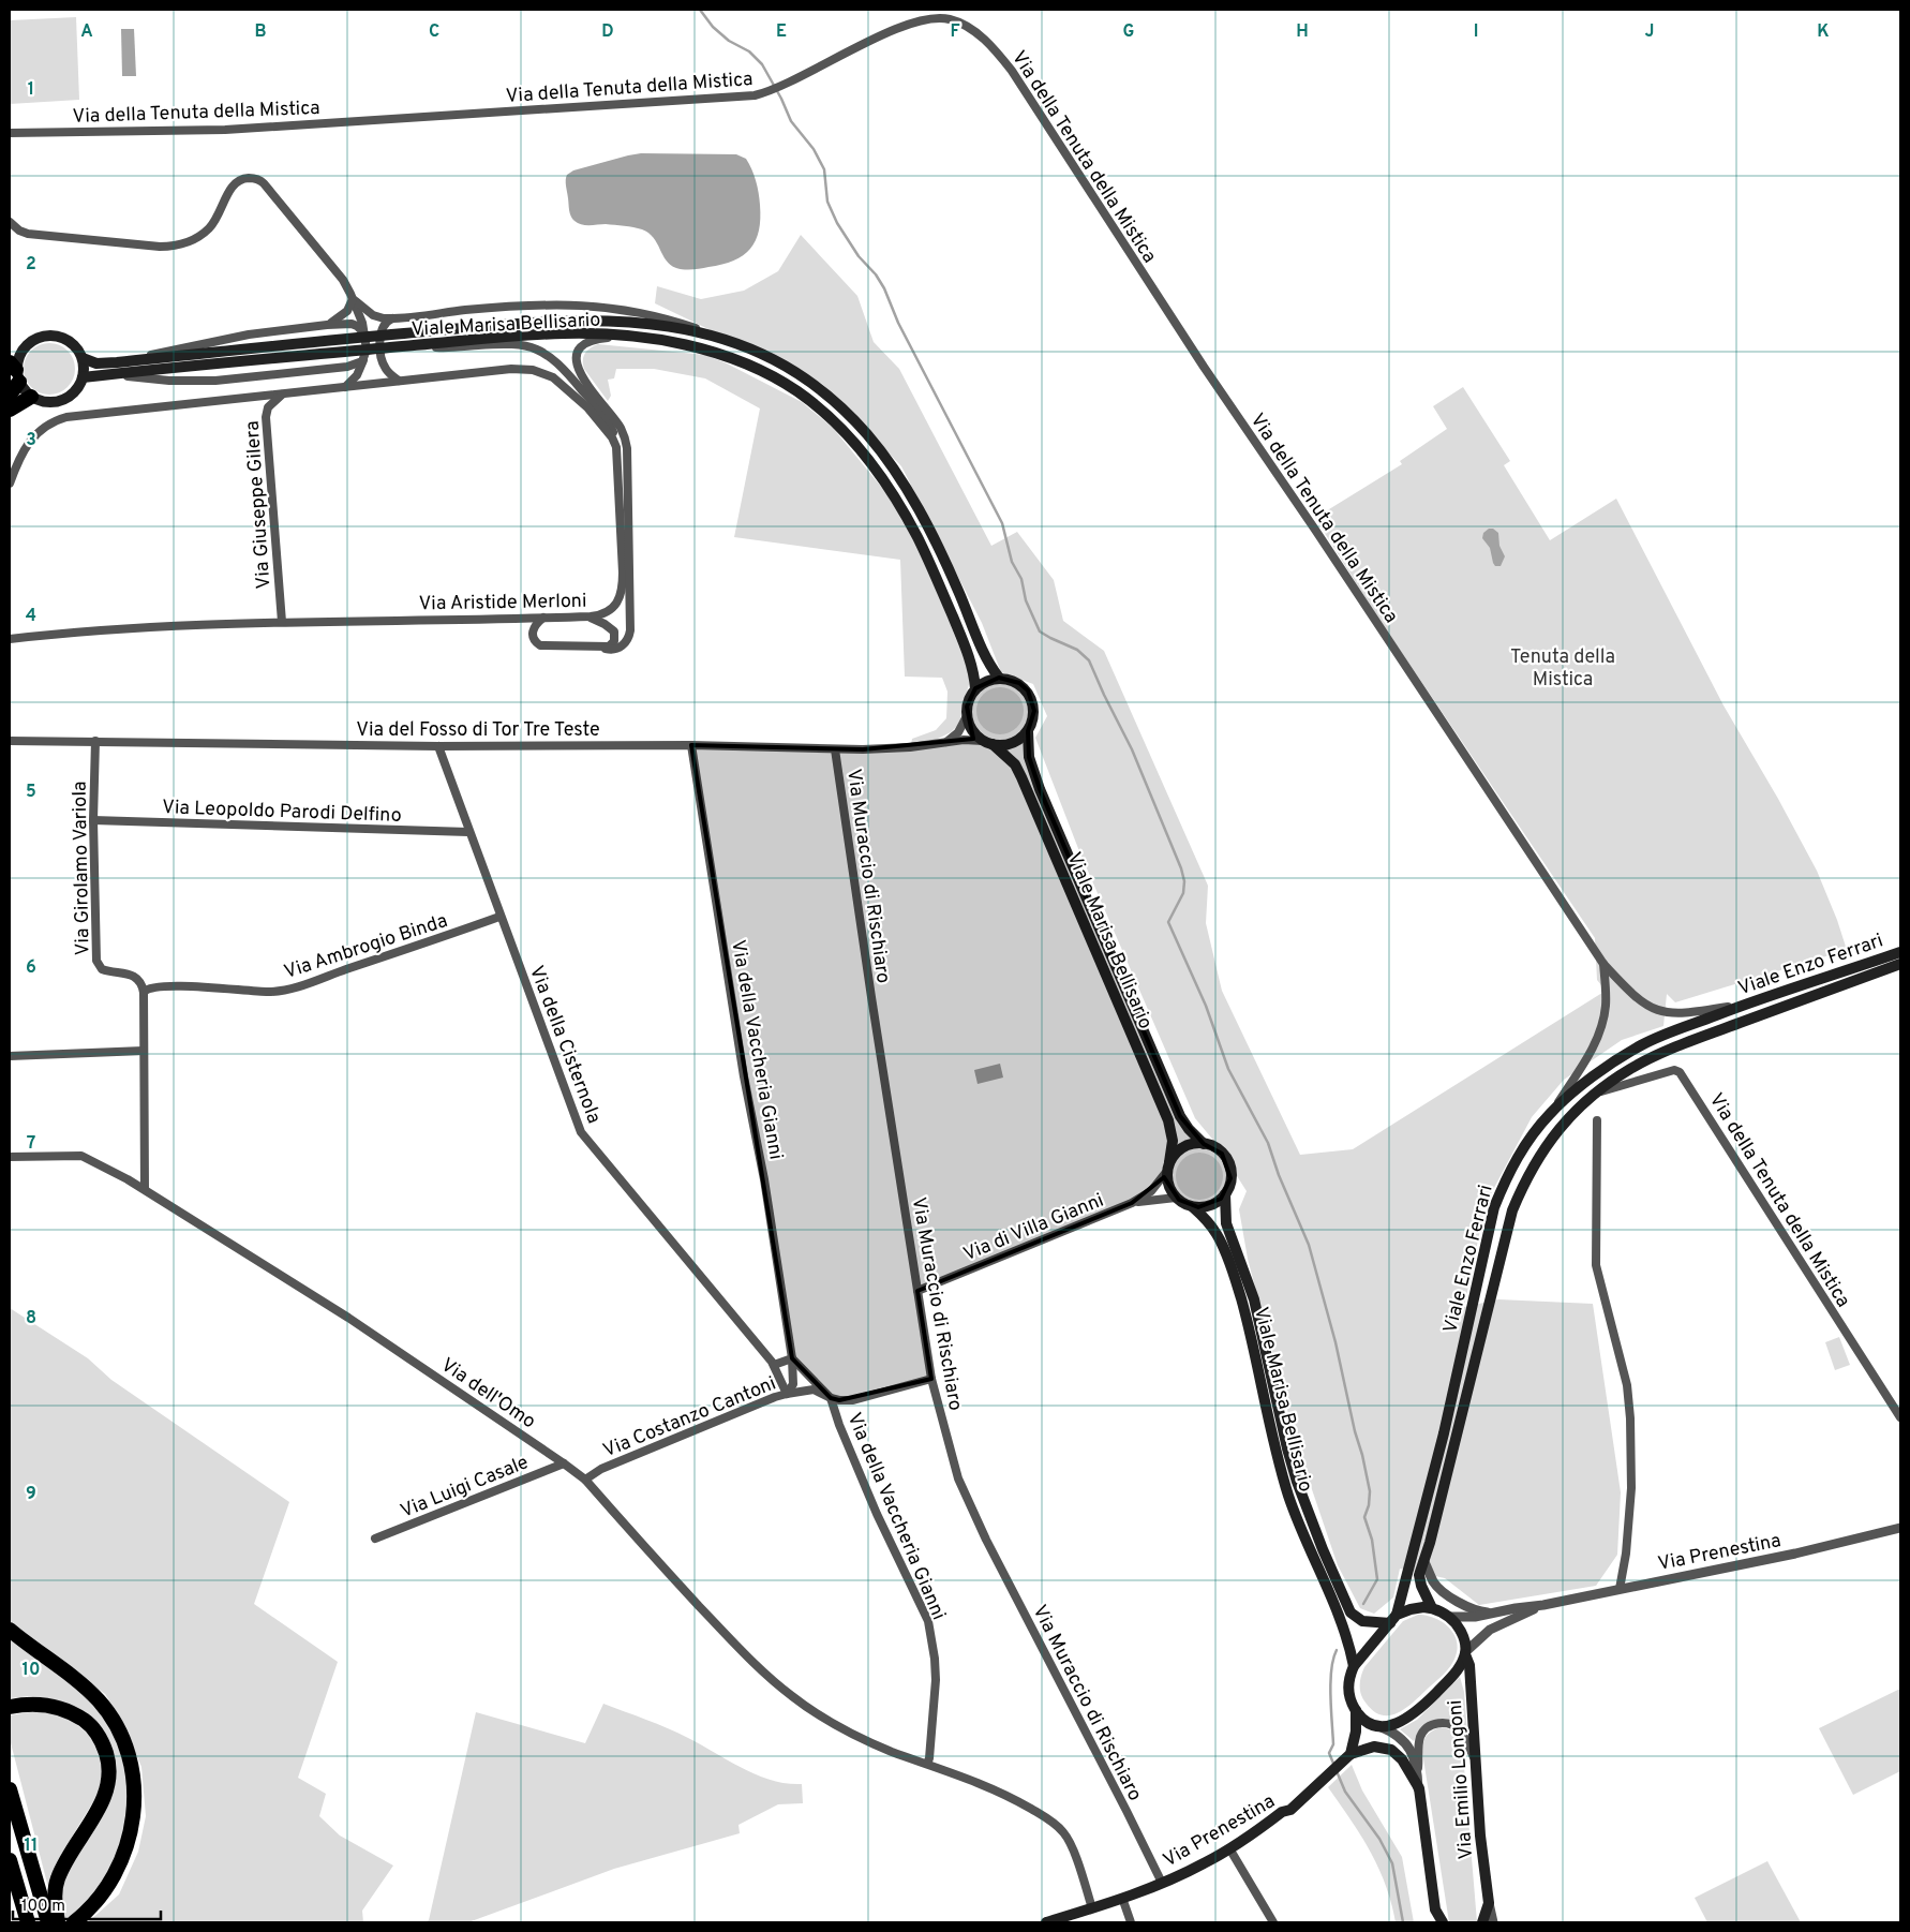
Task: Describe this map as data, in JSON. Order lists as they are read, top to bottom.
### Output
{
  "streets": {
    "main road": [
      "Viale Marisa Bellisario",
      "Viale Enzo Ferrari",
      "Via Prenestina",
      "Via Emilio Longoni"
    ],
    "street": [
      "Via della Tenuta della Mistica",
      "Via Giuseppe Gilera",
      "Via Aristide Merloni",
      "Via del Fosso di Tor Tre Teste",
      "Via Leopoldo Parodi Delfino",
      "Via Girolamo Variola",
      "Via Muraccio di Rischiaro",
      "Via Ambrogio Binda",
      "Via della Cisternola",
      "Via della Vaccheria Gianni",
      "Via di Villa Gianni",
      "Via dell'Omo",
      "Via Costanzo Cantoni",
      "Via Luigi Casale"
    ]
  },
  "crossings": [
    ["Via della Tenuta della Mistica", "Viale Enzo Ferrari"],
    ["Viale Marisa Bellisario", "Via del Fosso di Tor Tre Teste"],
    ["Viale Marisa Bellisario", "Viale Enzo Ferrari"],
    ["Viale Marisa Bellisario", "Via di Villa Gianni"],
    ["Viale Marisa Bellisario", "Via Prenestina"],
    ["Viale Marisa Bellisario", "Via Emilio Longoni"],
    ["Via Giuseppe Gilera", "Via Aristide Merloni"],
    ["Via del Fosso di Tor Tre Teste", "Via Girolamo Variola"],
    ["Via del Fosso di Tor Tre Teste", "Via Muraccio di Rischiaro"],
    ["Via del Fosso di Tor Tre Teste", "Via della Cisternola"],
    ["Via del Fosso di Tor Tre Teste", "Via della Vaccheria Gianni"],
    ["Via Leopoldo Parodi Delfino", "Via Girolamo Variola"],
    ["Via Leopoldo Parodi Delfino", "Via della Cisternola"],
    ["Via Girolamo Variola", "Via Ambrogio Binda"],
    ["Via Muraccio di Rischiaro", "Via di Villa Gianni"],
    ["Via Muraccio di Rischiaro", "Via Costanzo Cantoni"],
    ["Via Muraccio di Rischiaro", "Via Prenestina"],
    ["Via Ambrogio Binda", "Via della Cisternola"],
    ["Viale Enzo Ferrari", "Via Prenestina"],
    ["Viale Enzo Ferrari", "Via Emilio Longoni"],
    ["Via della Cisternola", "Via della Vaccheria Gianni"],
    ["Via della Cisternola", "Via Costanzo Cantoni"],
    ["Via della Vaccheria Gianni", "Via dell'Omo"],
    ["Via della Vaccheria Gianni", "Via Costanzo Cantoni"],
    ["Via dell'Omo", "Via Costanzo Cantoni"],
    ["Via dell'Omo", "Via Luigi Casale"],
    ["Via dell'Omo", "Via Prenestina"],
    ["Via Prenestina", "Via Emilio Longoni"]
  ],
  "parks": ["Tenuta della Mistica"],
  "scale_bar": "100 m",
  "grid": {
    "columns": [
      "A",
      "B",
      "C",
      "D",
      "E",
      "F",
      "G",
      "H",
      "I",
      "J",
      "K"
    ],
    "rows": [
      "1",
      "2",
      "3",
      "4",
      "5",
      "6",
      "7",
      "8",
      "9",
      "10",
      "11"
    ]
  }
}
